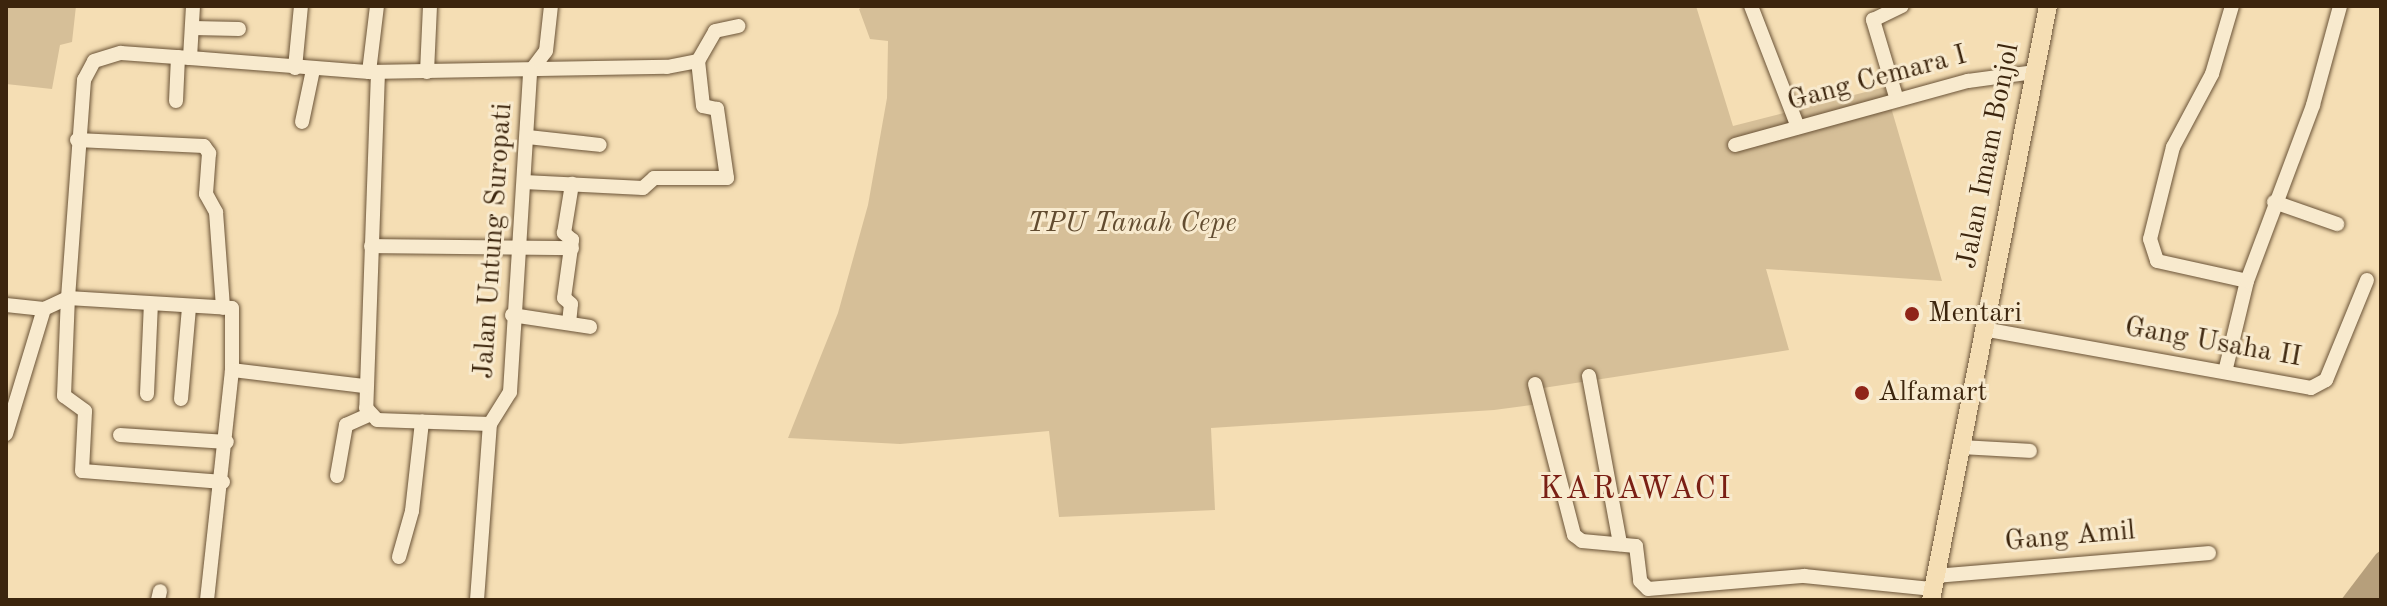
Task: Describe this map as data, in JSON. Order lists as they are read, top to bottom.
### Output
{
  "streets": {
    "main road": ["Jalan Imam Bonjol"],
    "street": [
      "Gang Cemara I",
      "Jalan Untung Suropati",
      "Gang Usaha II",
      "Gang Amil"
    ]
  },
  "crossings": [
    ["Gang Cemara I", "Jalan Imam Bonjol"],
    ["Jalan Imam Bonjol", "Gang Usaha II"],
    ["Jalan Imam Bonjol", "Gang Amil"]
  ],
  "districts": ["KARAWACI"],
  "parks": ["TPU Tanah Cepe"],
  "places": ["Mentari", "Alfamart"]
}
